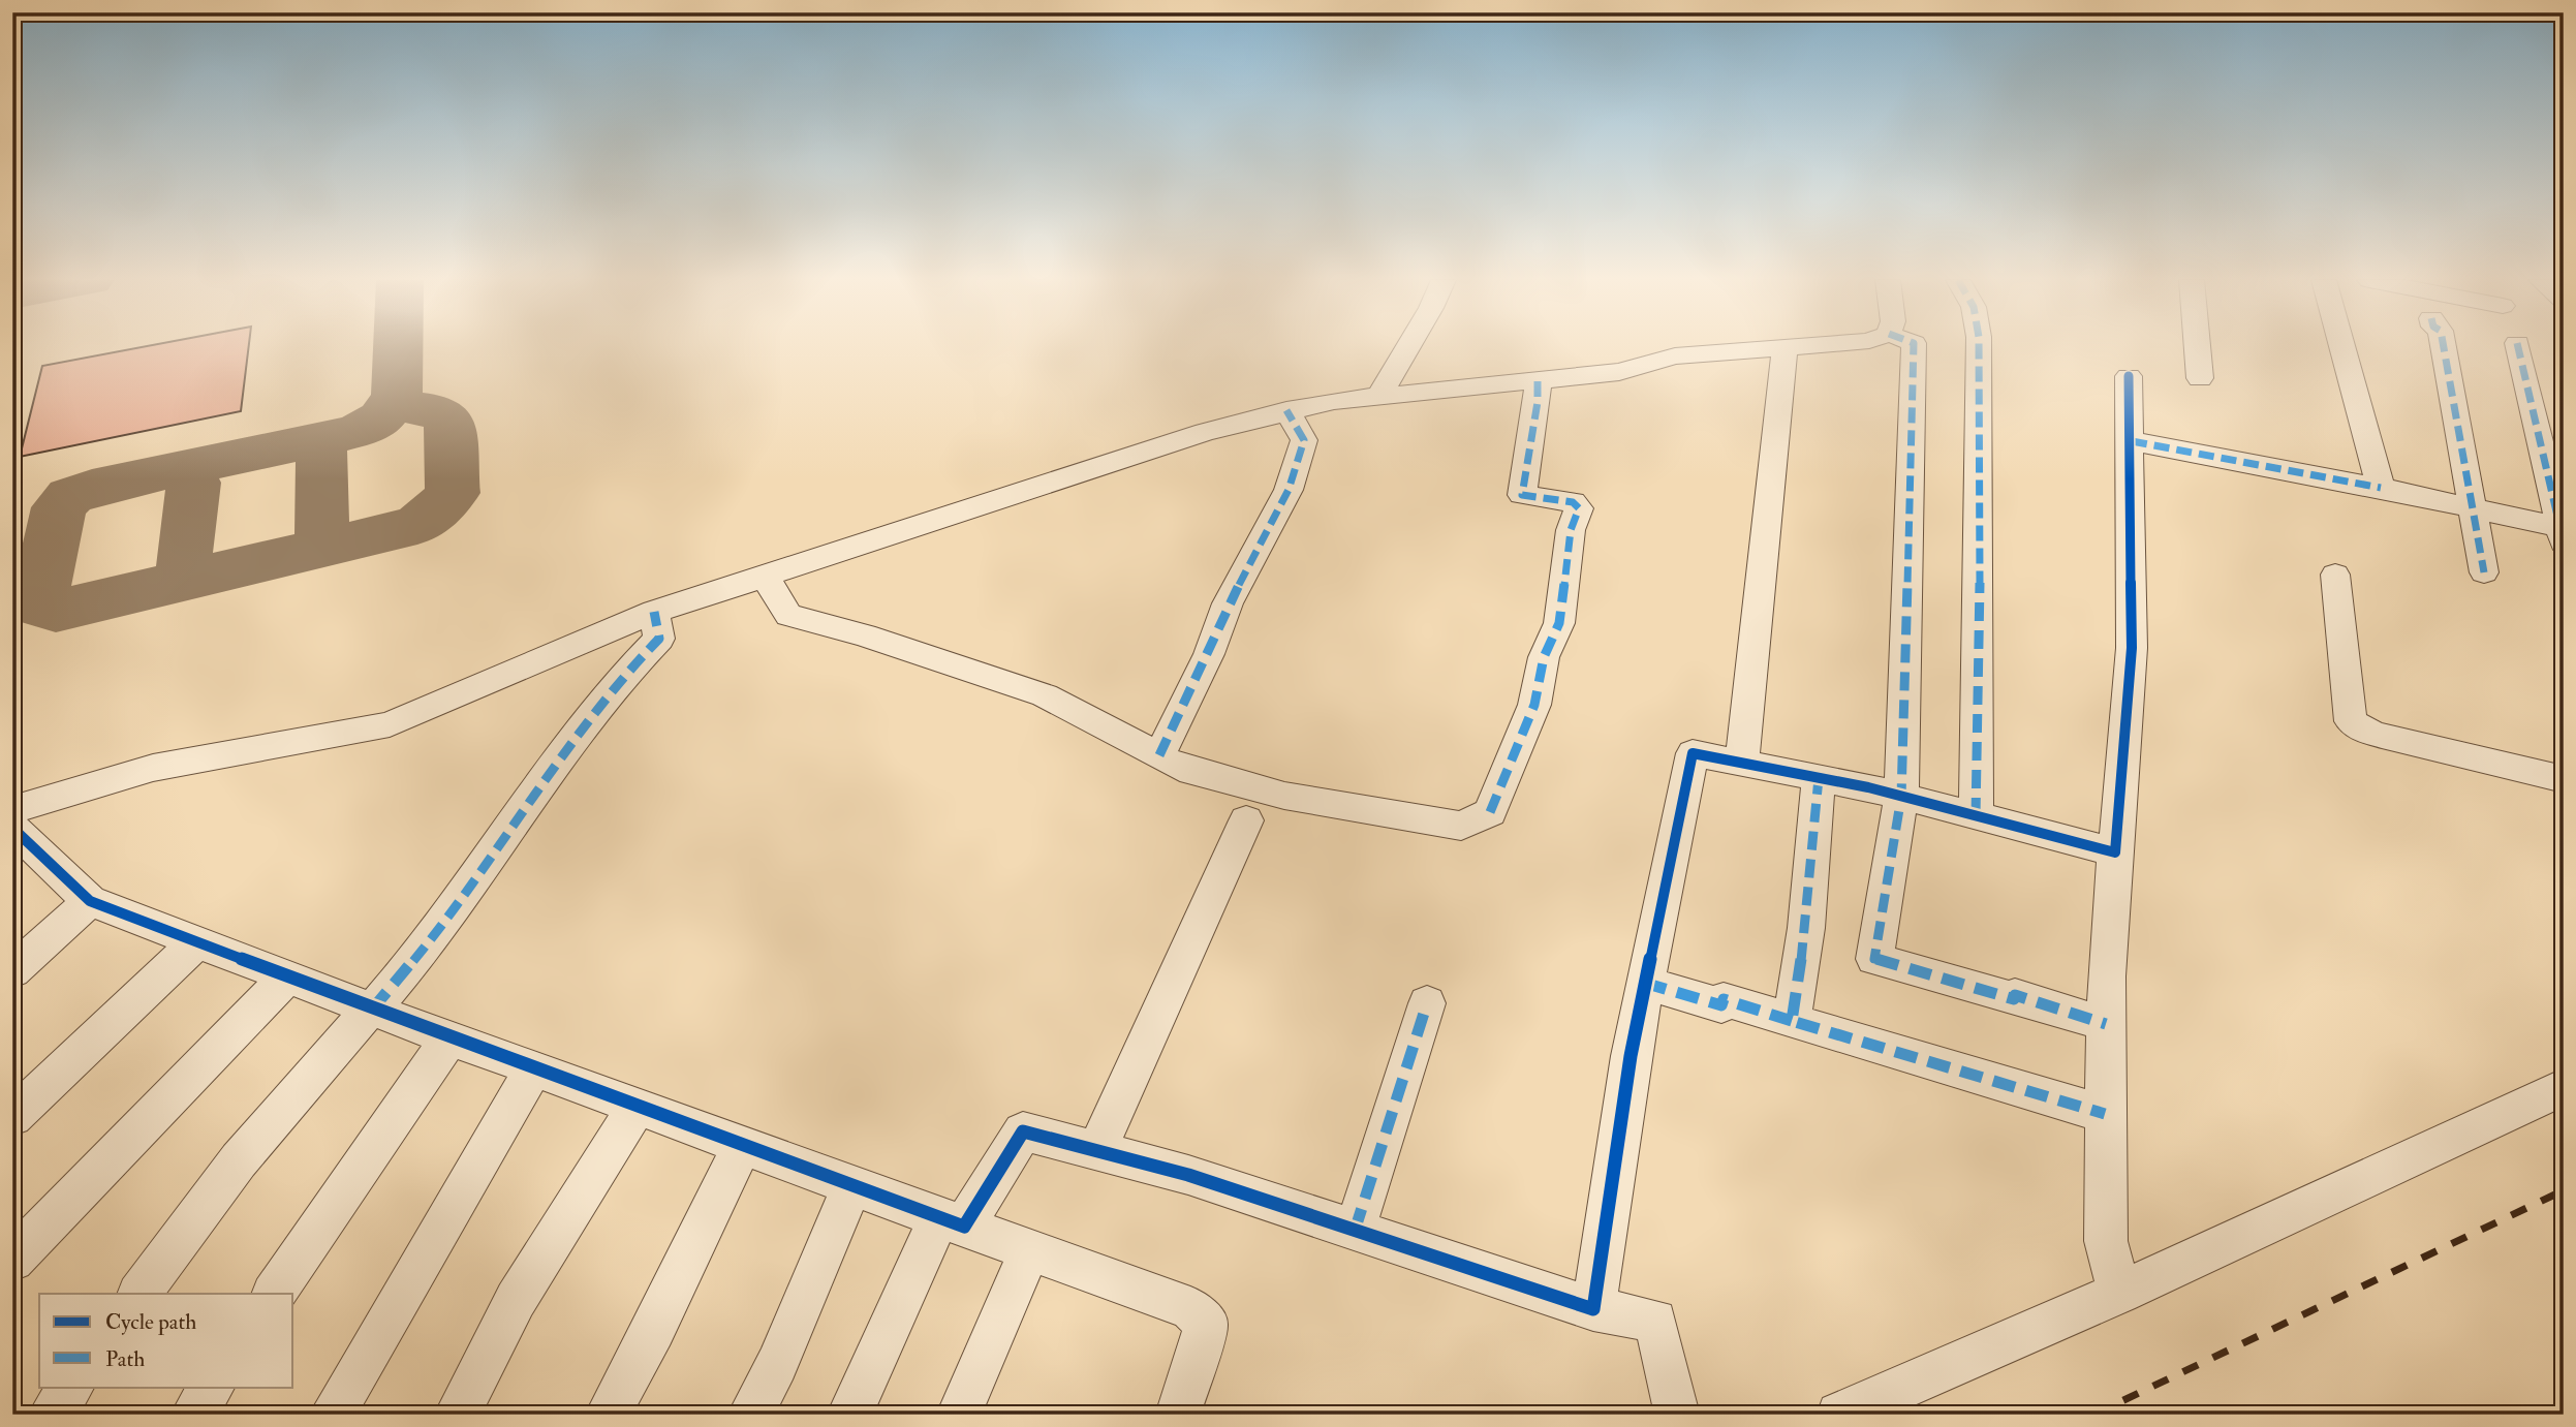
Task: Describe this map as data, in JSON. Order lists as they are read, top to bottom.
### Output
{
  "legend": ["Cycle path", "Path"]
}
